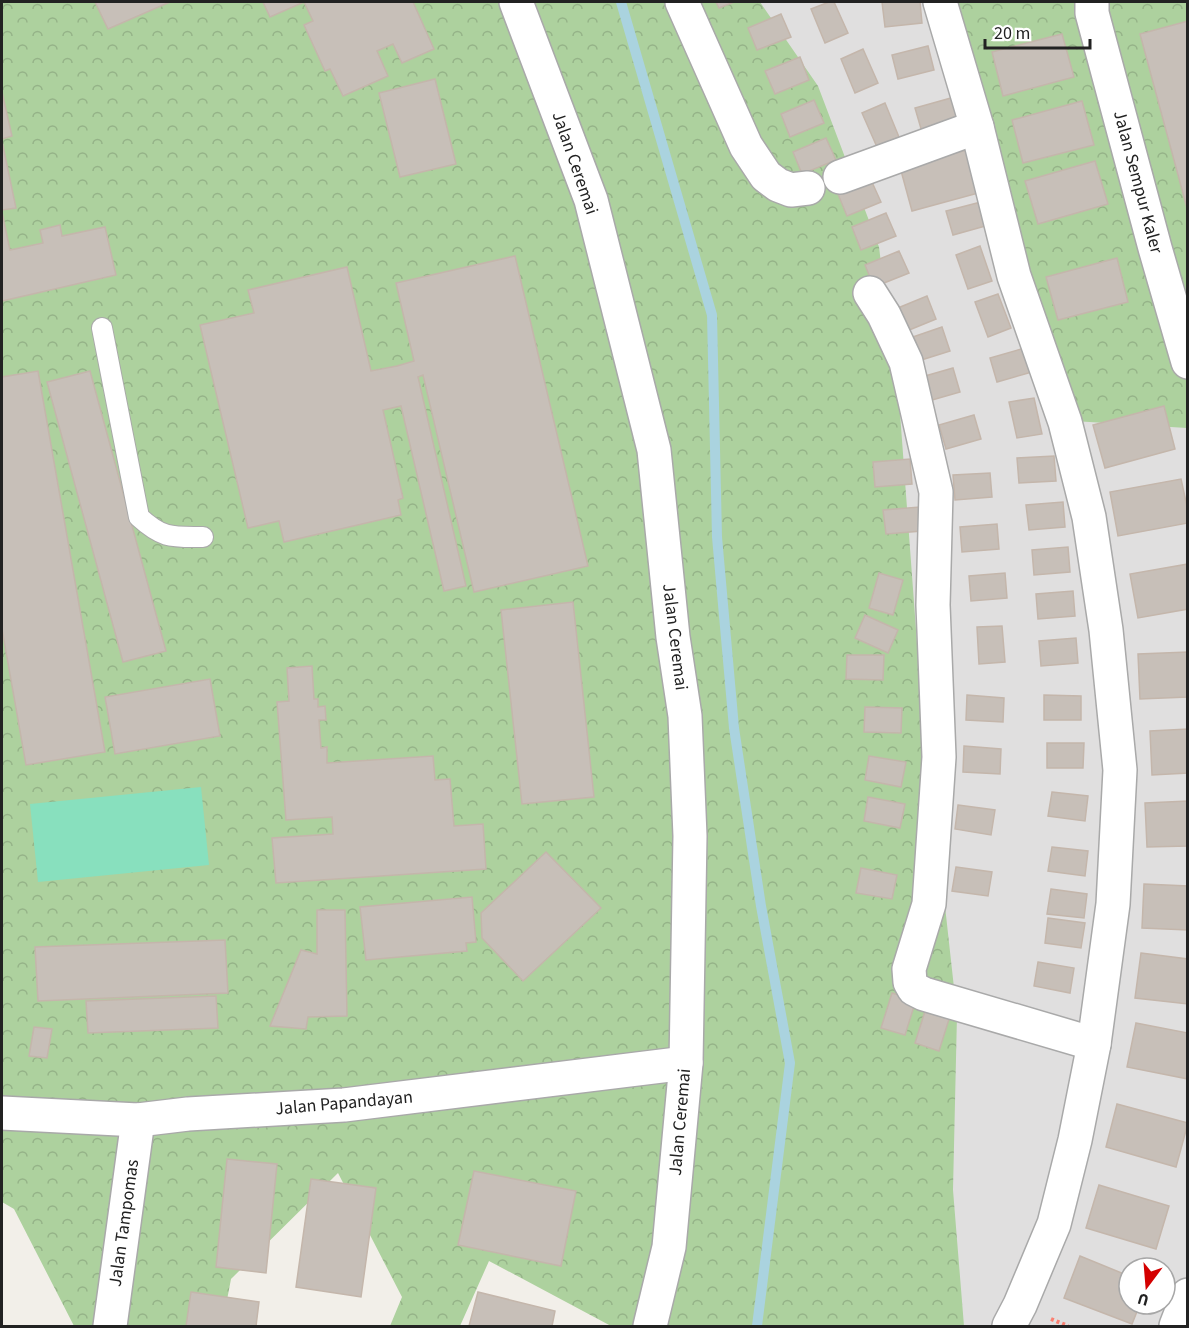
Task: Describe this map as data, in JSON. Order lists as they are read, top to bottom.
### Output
{
  "streets": {
    "street": [
      "Jalan Ceremai",
      "Jalan Sempur Kaler",
      "Jalan Papandayan",
      "Jalan Tampomas"
    ]
  },
  "crossings": [
    ["Jalan Ceremai", "Jalan Papandayan"],
    ["Jalan Papandayan", "Jalan Tampomas"]
  ],
  "scale_bar": "20 m",
  "north": "bottom"
}
